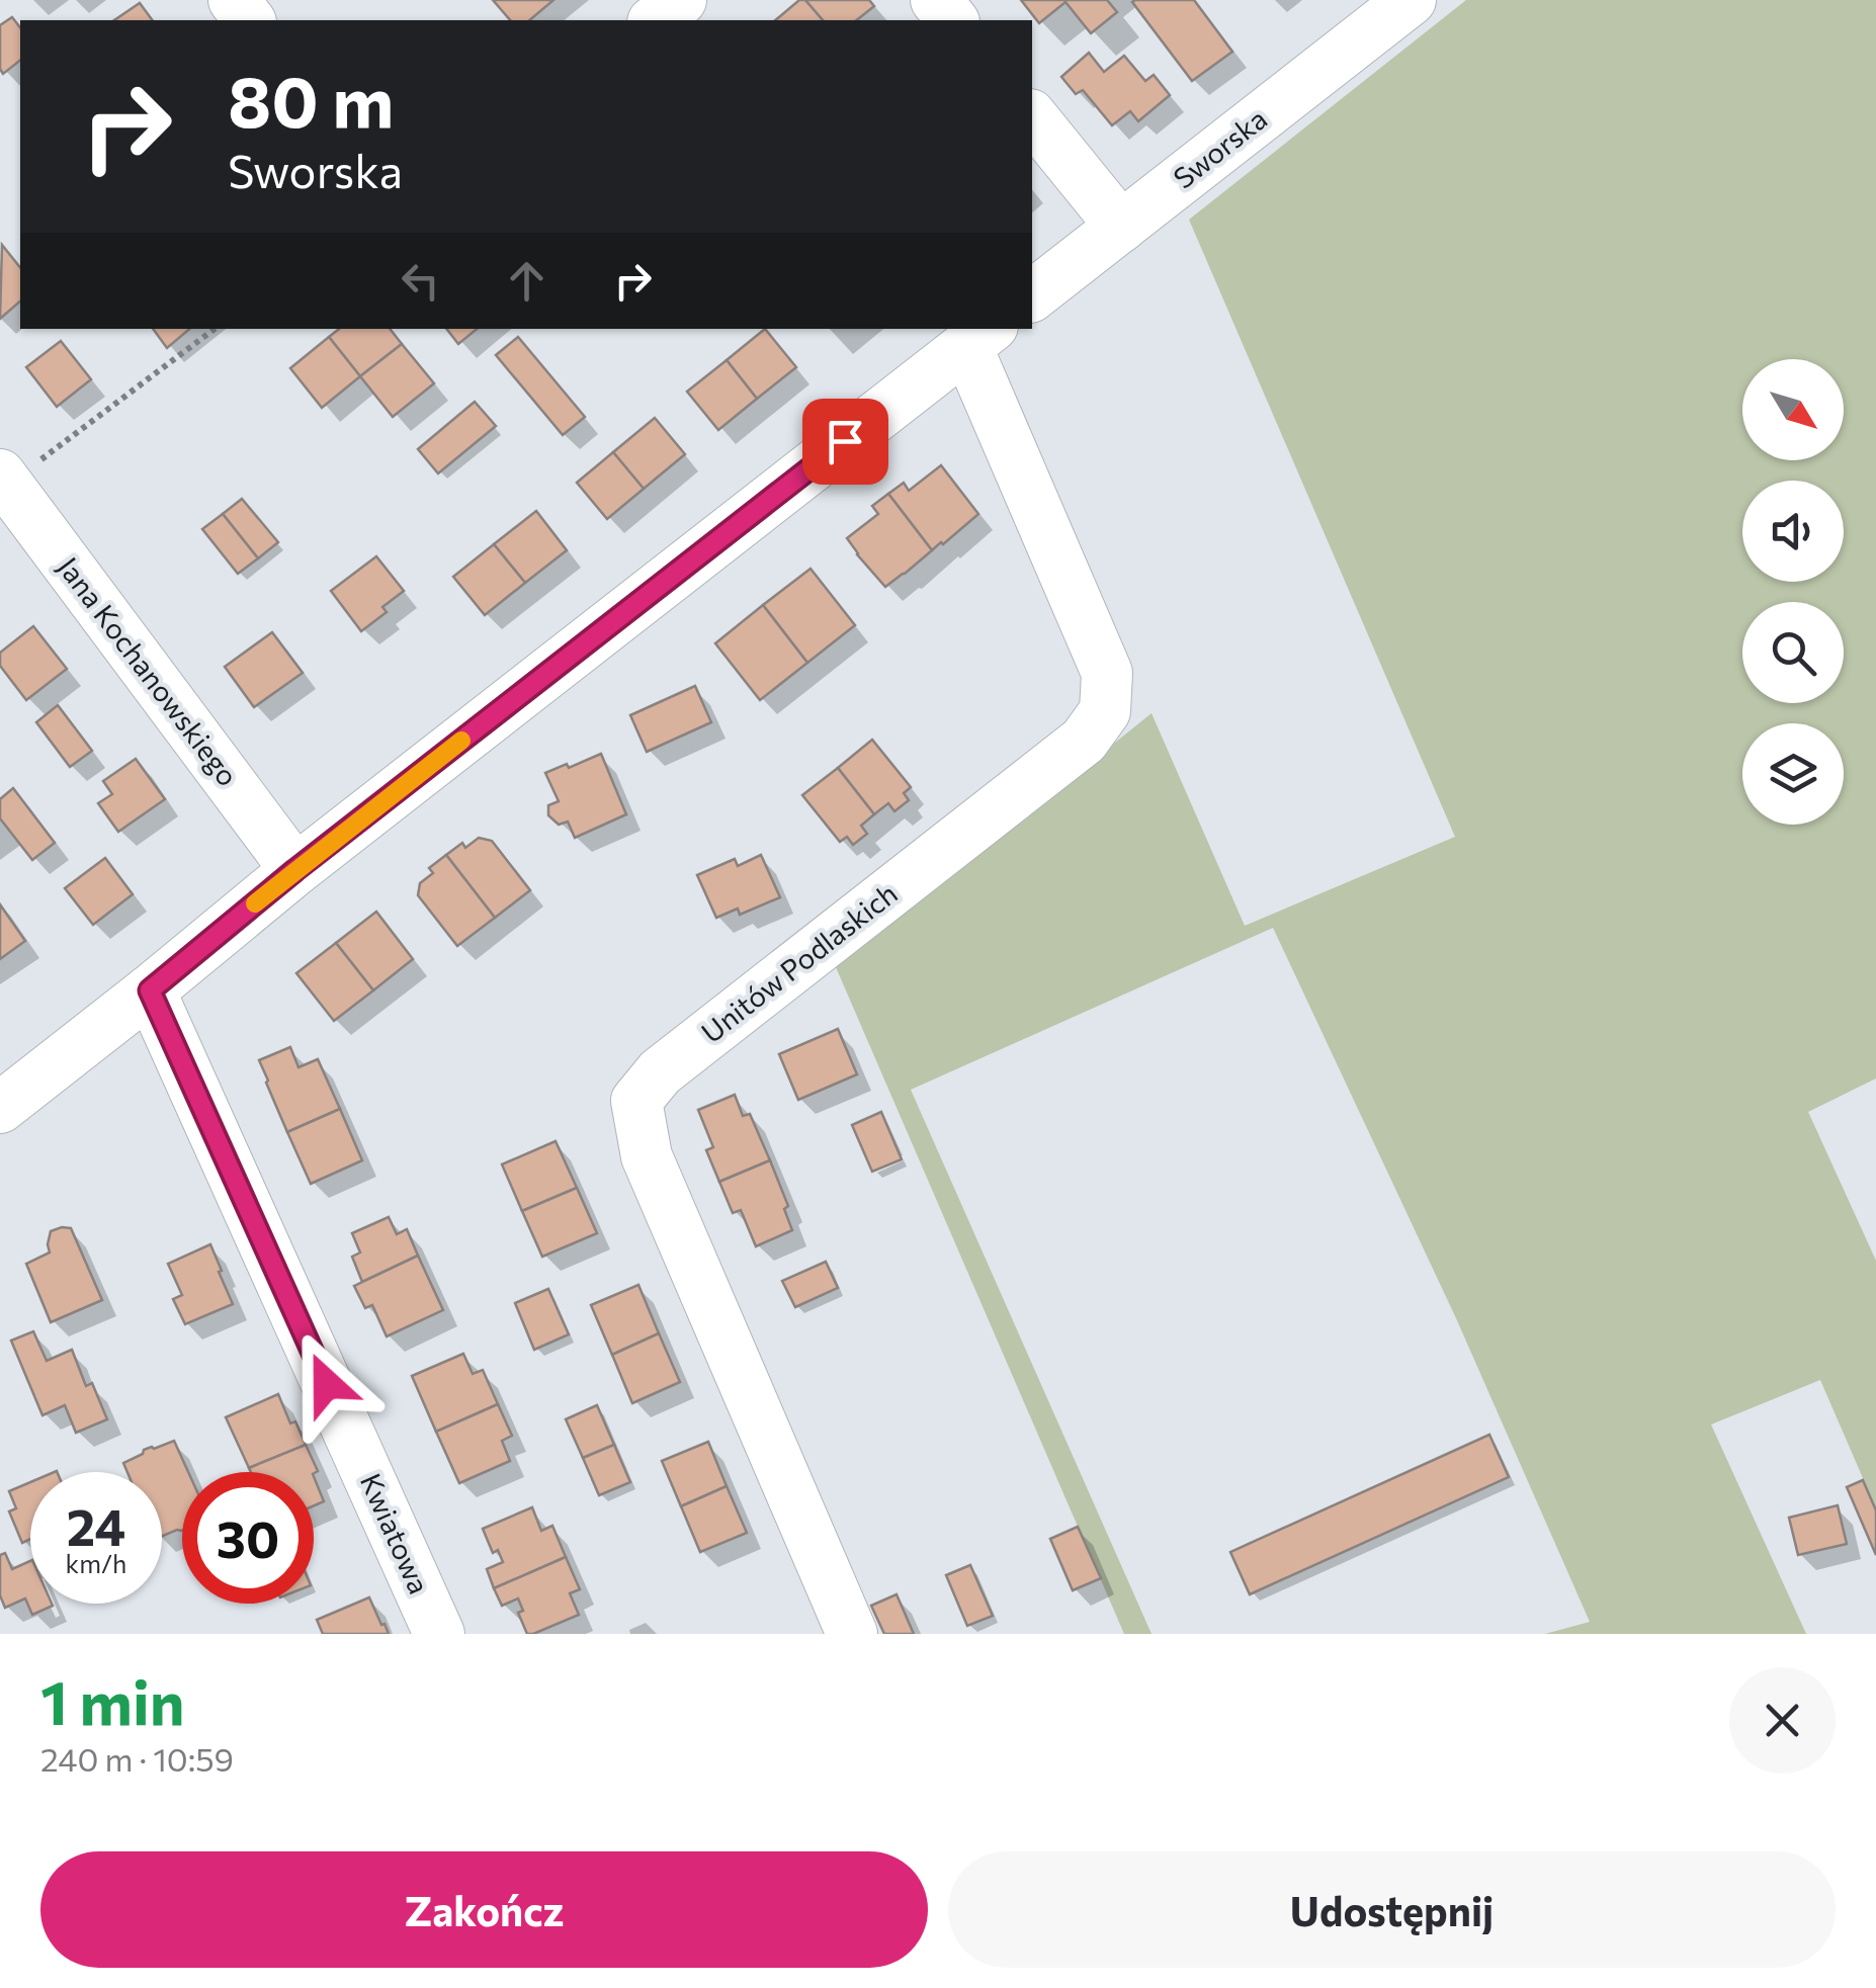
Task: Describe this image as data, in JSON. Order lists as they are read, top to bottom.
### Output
{
  "streets": {
    "street": [
      "Sworska",
      "Jana Kochanowskiego",
      "Unitów Podlaskich",
      "Kwiatowa"
    ]
  },
  "north": "bottom right",
  "page": {
    "turn": ["80 m", "Sworska"],
    "speed": "24 km/h",
    "limit": "30",
    "heading": ["1 min", "240 m · 10:59"],
    "buttons": ["Zakończ", "Udostępnij"]
  }
}
